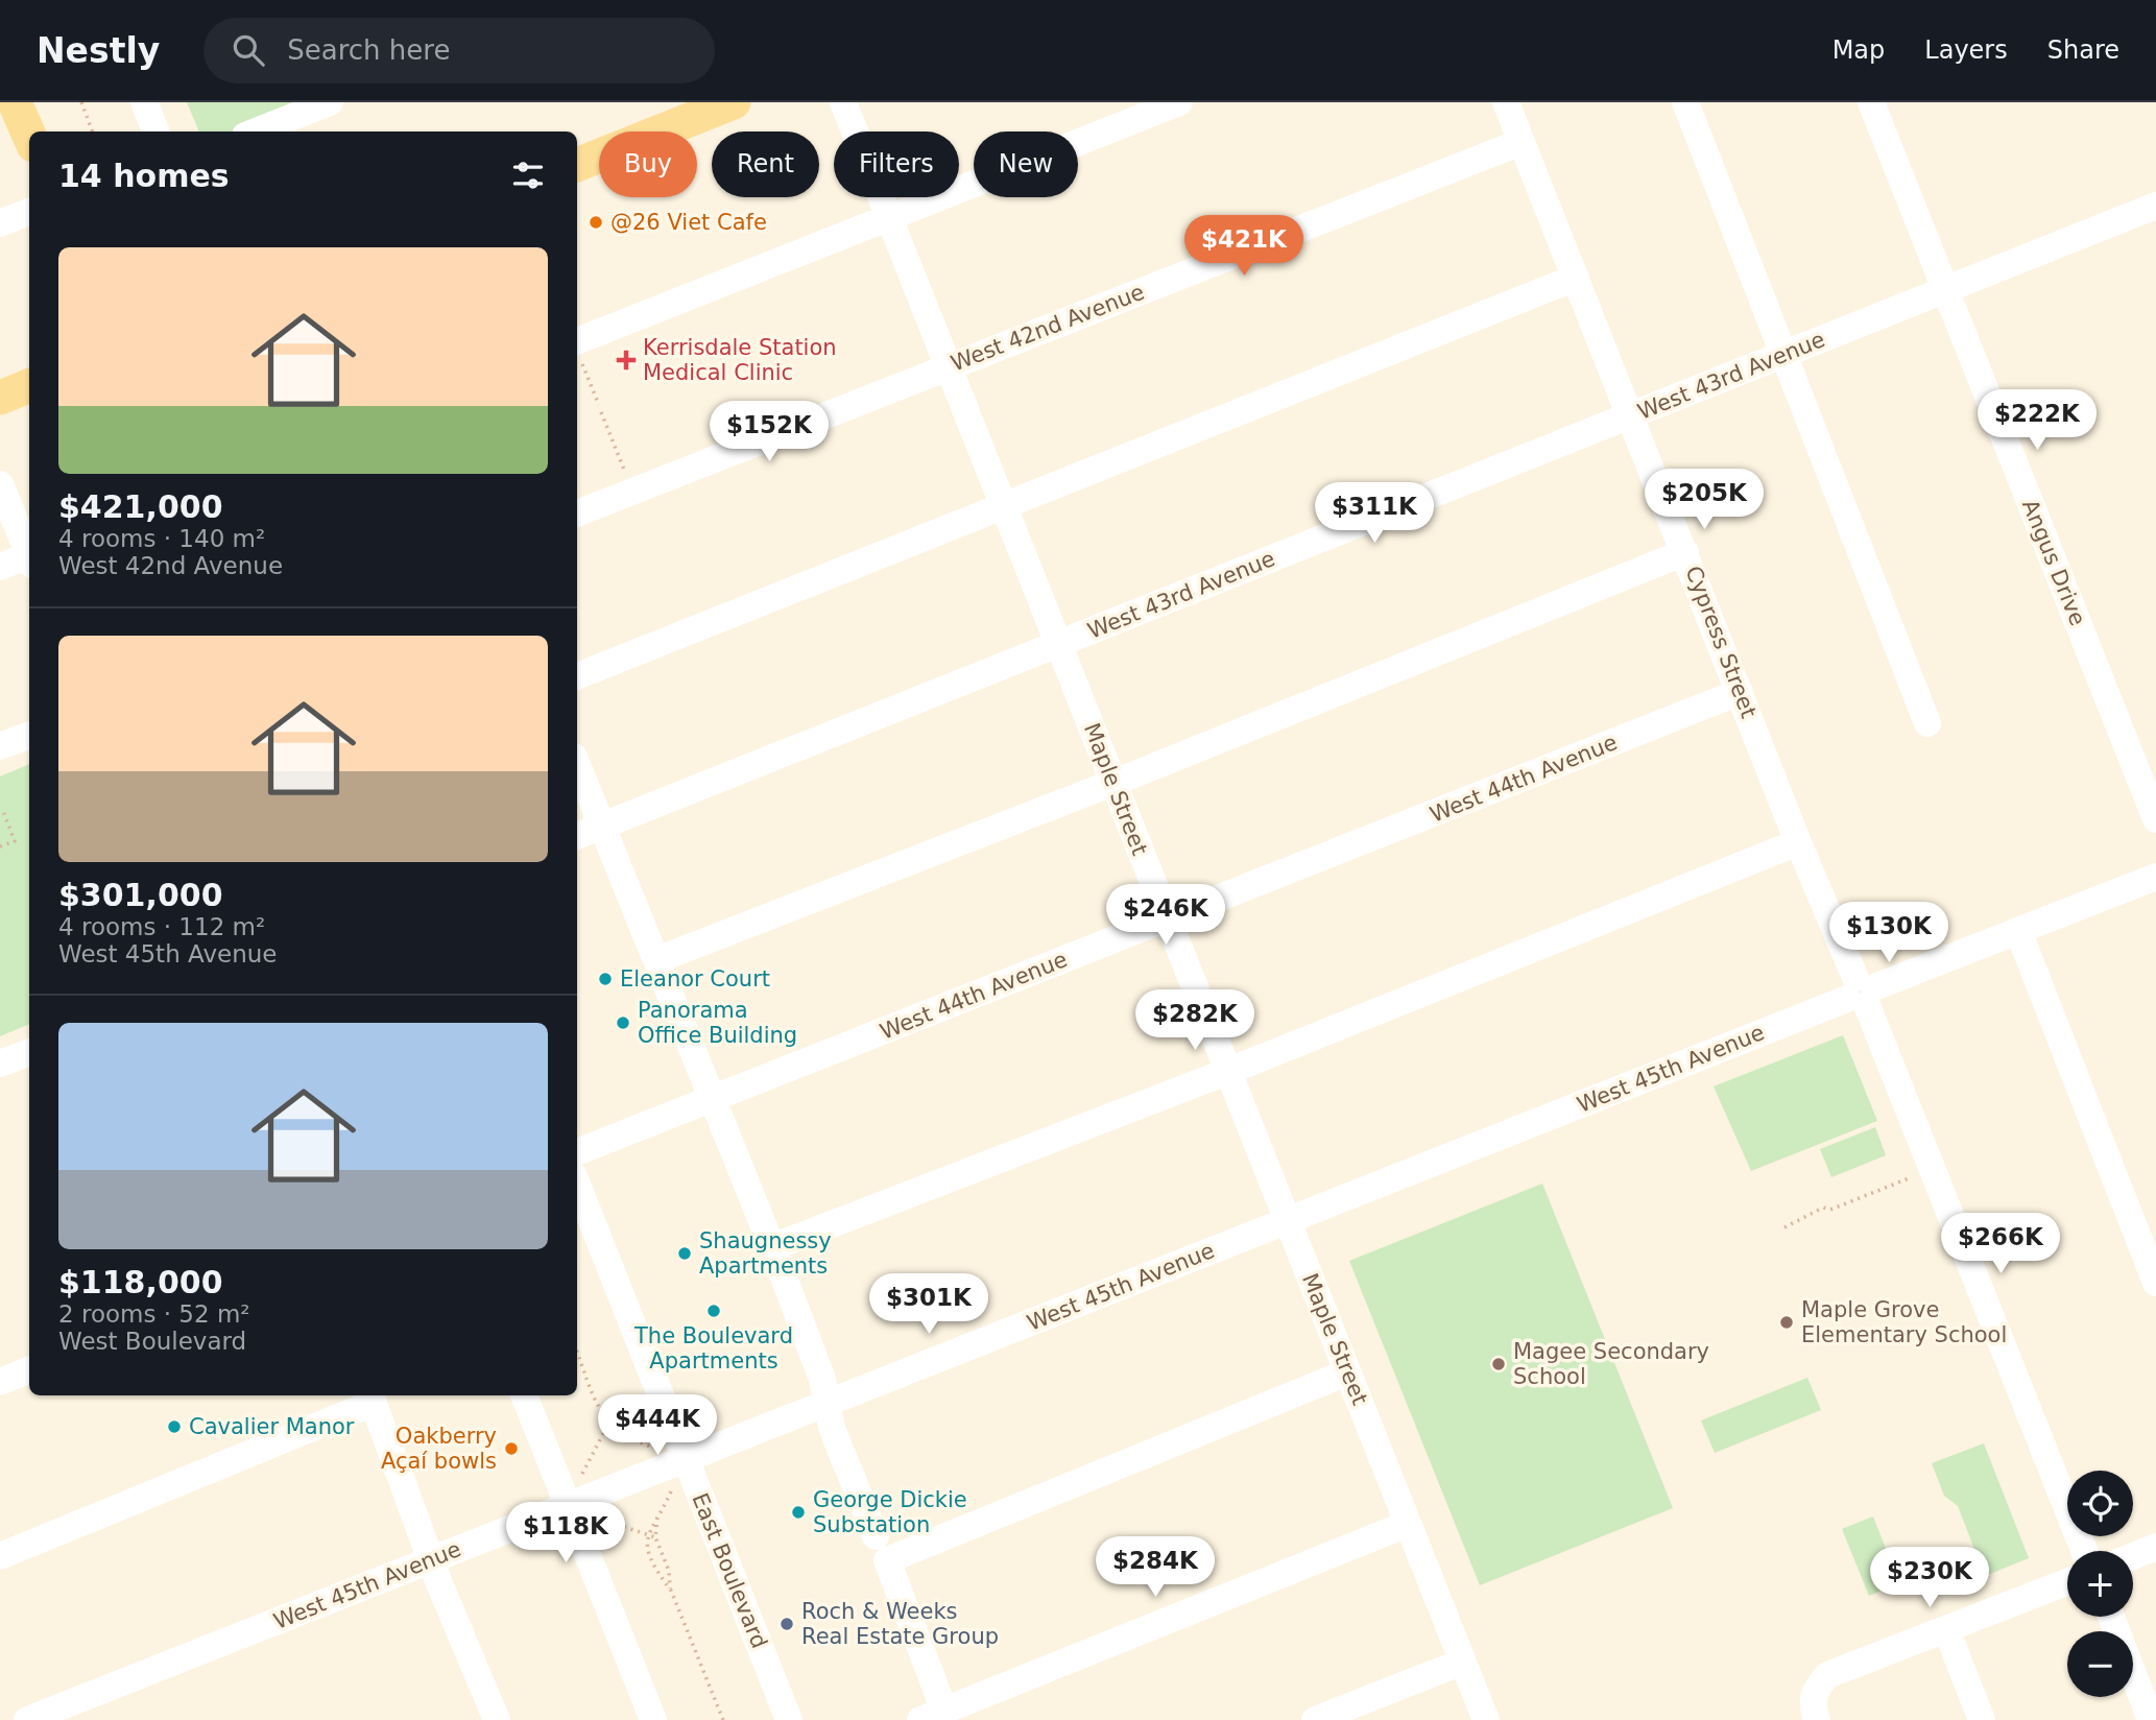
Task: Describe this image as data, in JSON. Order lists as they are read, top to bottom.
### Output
{
  "streets": {
    "street": [
      "West 42nd Avenue",
      "West 43rd Avenue",
      "Angus Drive",
      "Cypress Street",
      "West 44th Avenue",
      "Maple Street",
      "West 45th Avenue",
      "East Boulevard"
    ]
  },
  "crossings": [
    ["West 42nd Avenue", "Cypress Street"],
    ["West 42nd Avenue", "Maple Street"],
    ["West 43rd Avenue", "Angus Drive"],
    ["West 43rd Avenue", "Cypress Street"],
    ["West 43rd Avenue", "Maple Street"],
    ["Cypress Street", "West 44th Avenue"],
    ["Cypress Street", "West 45th Avenue"],
    ["West 44th Avenue", "Maple Street"],
    ["Maple Street", "West 45th Avenue"],
    ["West 45th Avenue", "East Boulevard"]
  ],
  "places": {
    "other": [
      "@26 Viet Cafe",
      "Eleanor Court",
      "Panorama Office Building",
      "Shaugnessy Apartments",
      "The Boulevard Apartments",
      "Maple Grove Elementary School",
      "Magee Secondary School",
      "Cavalier Manor",
      "Oakberry Açaí bowls",
      "George Dickie Substation",
      "Roch & Weeks Real Estate Group"
    ],
    "health": ["Kerrisdale Station Medical Clinic"]
  },
  "page": {
    "header": "Nestly",
    "search": "Search here",
    "nav": ["Map", "Layers", "Share"],
    "chip": [
      "Buy",
      "Rent",
      "Filters",
      "New"
    ],
    "heading": "14 homes",
    "price": [
      "$421K",
      "$222K",
      "$152K",
      "$205K",
      "$311K",
      "$246K",
      "$130K",
      "$282K",
      "$266K",
      "$301K",
      "$444K",
      "$118K",
      "$284K",
      "$230K"
    ],
    "list": [
      {
        "name": "$421,000",
        "note": "4 rooms · 140 m² · West 42nd Avenue"
      },
      {
        "name": "$301,000",
        "note": "4 rooms · 112 m² · West 45th Avenue"
      },
      {
        "name": "$118,000",
        "note": "2 rooms · 52 m² · West Boulevard"
      }
    ],
    "map_buttons": ["+", "−"]
  }
}
